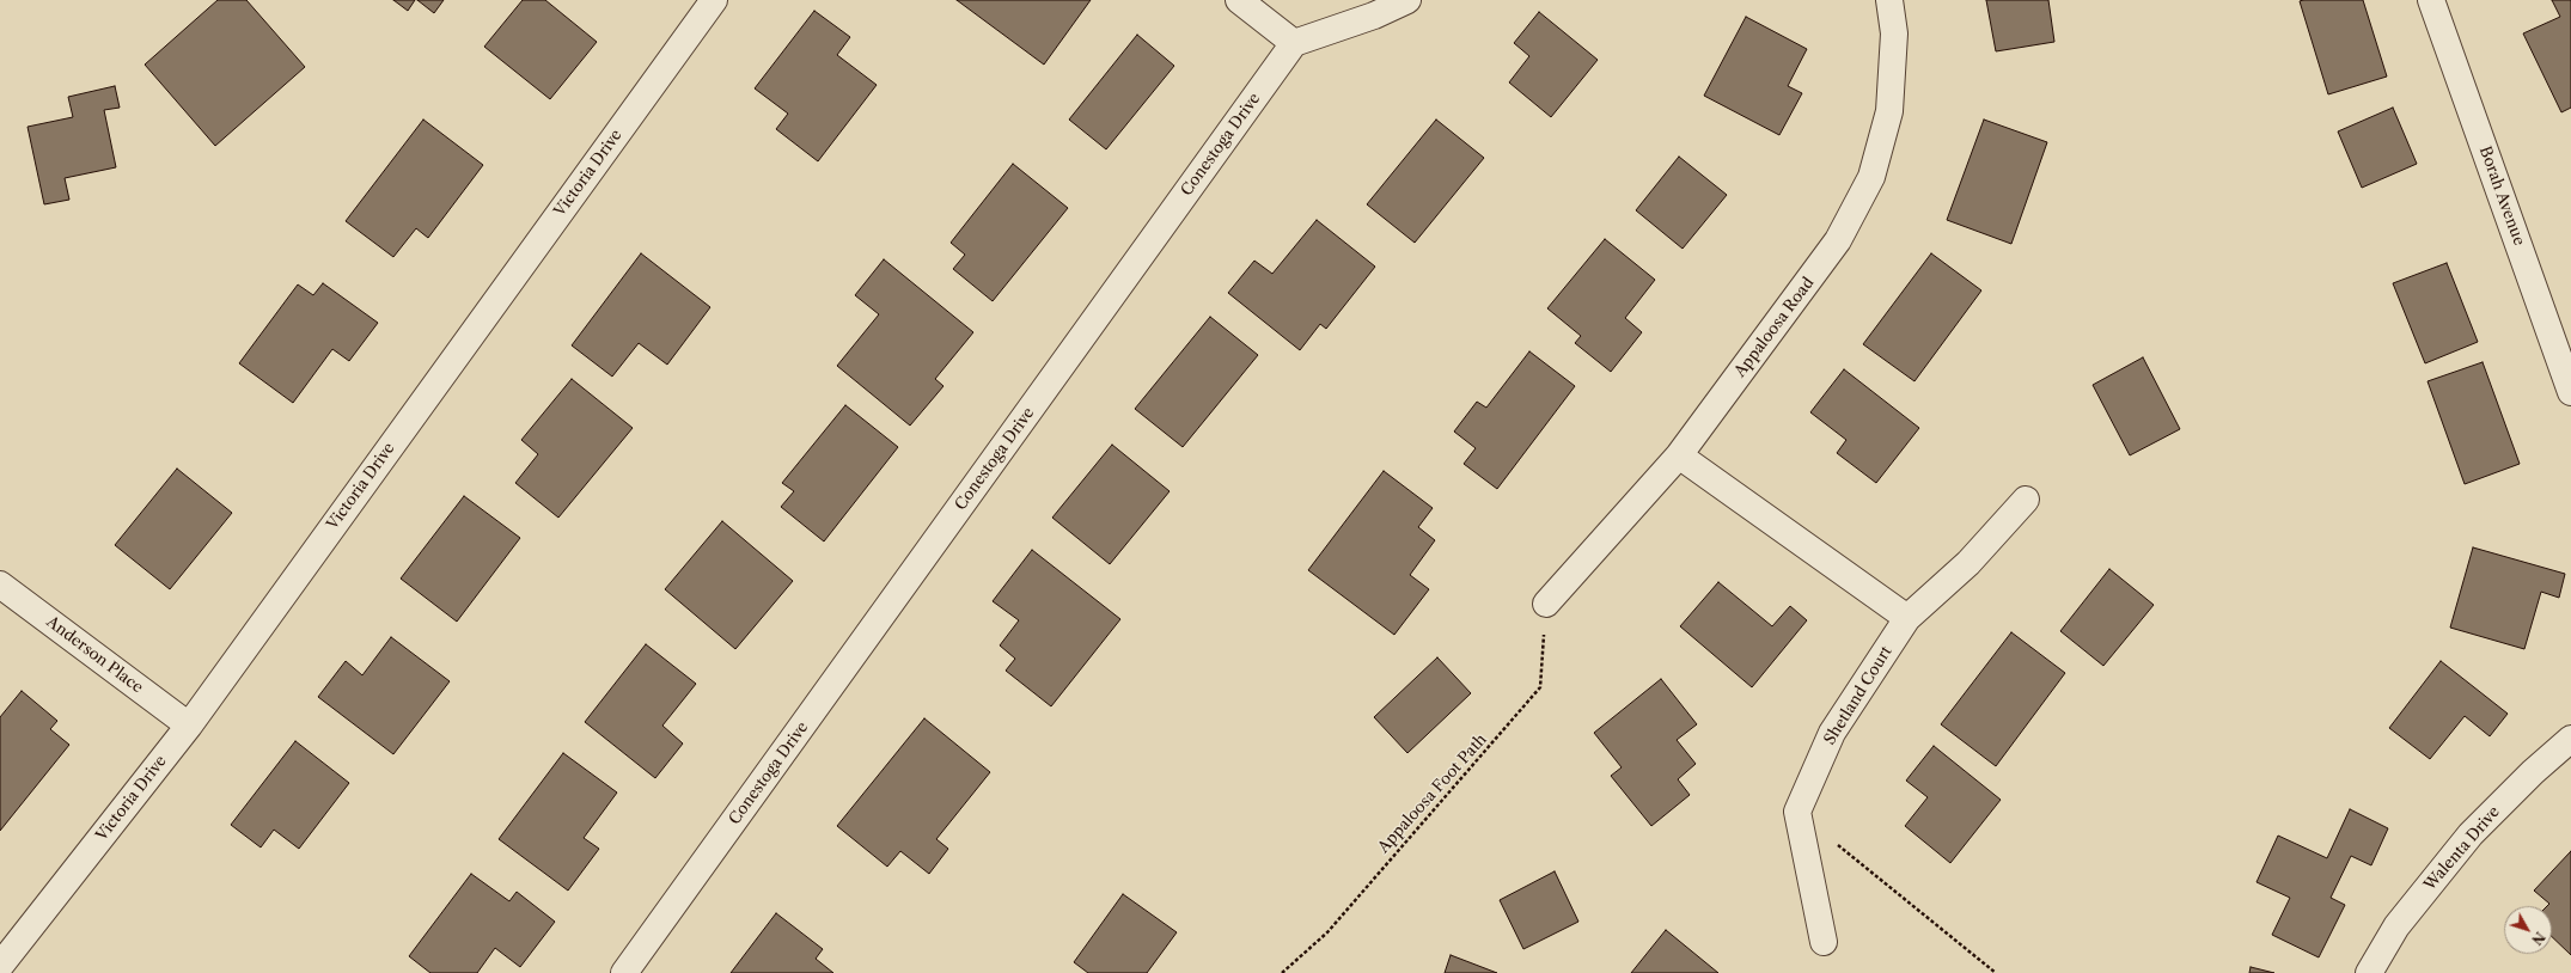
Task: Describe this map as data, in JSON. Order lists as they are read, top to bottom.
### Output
{
  "streets": {
    "street": [
      "Conestoga Drive",
      "Victoria Drive",
      "Borah Avenue",
      "Appaloosa Road",
      "Anderson Place",
      "Shetland Court",
      "Walenta Drive"
    ],
    "path": ["Appaloosa Foot Path"]
  },
  "crossings": [
    ["Victoria Drive", "Anderson Place"],
    ["Appaloosa Road", "Appaloosa Foot Path"]
  ],
  "north": "bottom right"
}
